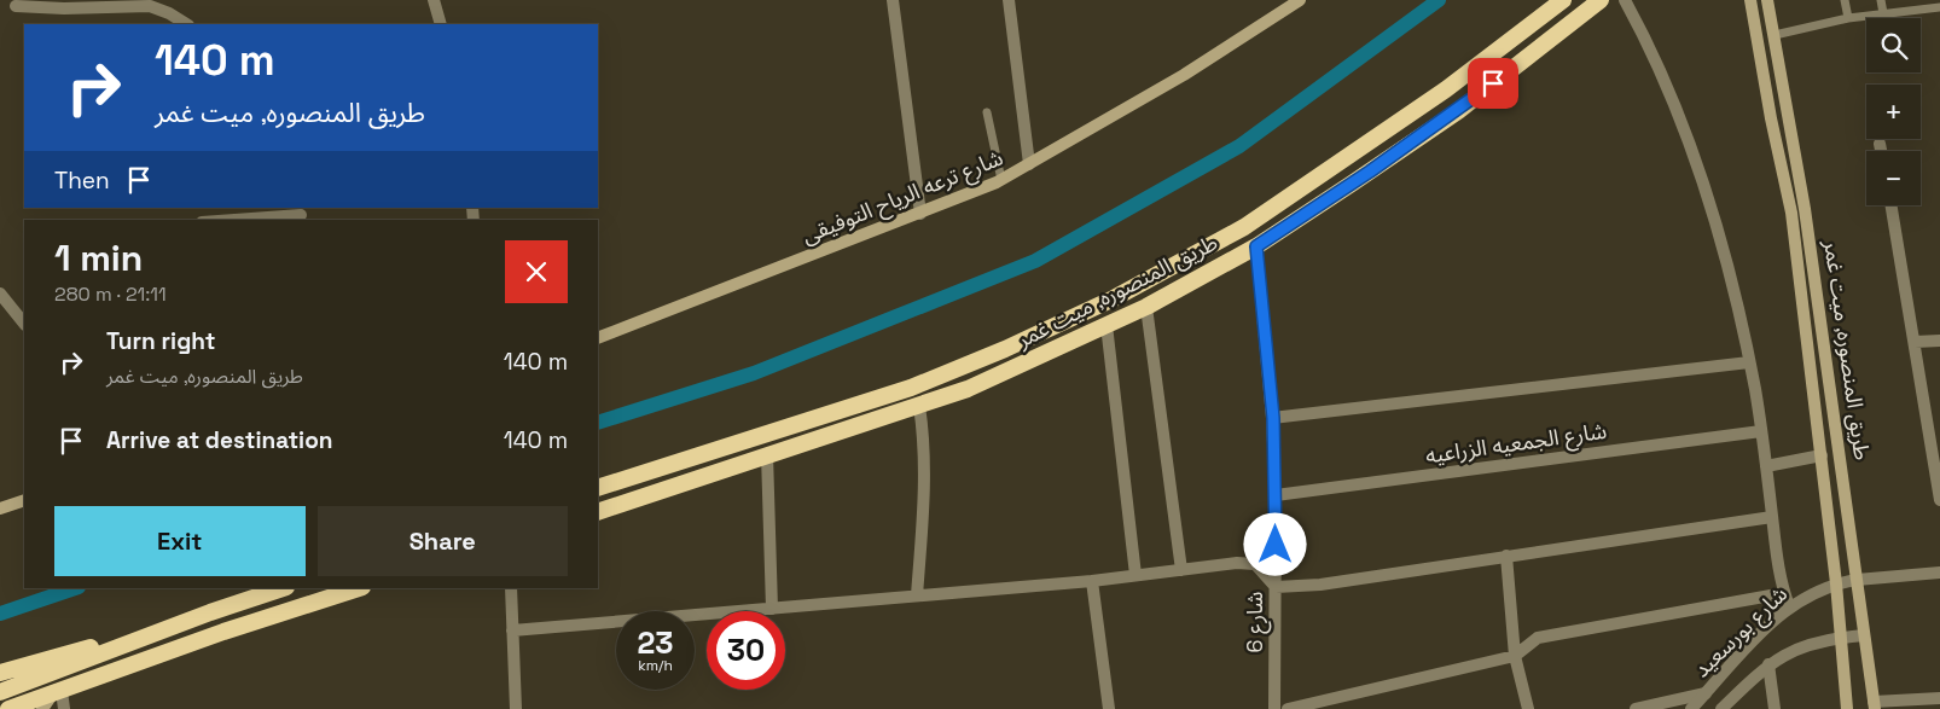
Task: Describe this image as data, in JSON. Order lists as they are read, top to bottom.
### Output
{
  "streets": {
    "highway": ["طريق المنصوره, ميت غمر"],
    "main road": ["شارع ترعه الرياح التوفيقى"],
    "street": ["شارع الجمعيه الزراعيه", "شارع 6", "شارع بورسعيد"]
  },
  "crossings": [
    ["طريق المنصوره, ميت غمر", "شارع 6"],
    ["طريق المنصوره, ميت غمر", "شارع بورسعيد"],
    ["شارع الجمعيه الزراعيه", "شارع 6"]
  ],
  "page": {
    "map_buttons": ["+", "−"],
    "turn": ["140 m", "طريق المنصوره, ميت غمر"],
    "then": "Then",
    "heading": ["1 min", "280 m · 21:11"],
    "list": [
      {
        "name": "Turn right",
        "note": "طريق المنصوره, ميت غمر",
        "value": "140 m"
      },
      {
        "name": "Arrive at destination",
        "value": "140 m"
      }
    ],
    "buttons": ["Exit", "Share"],
    "speed": "23 km/h",
    "limit": "30"
  }
}
